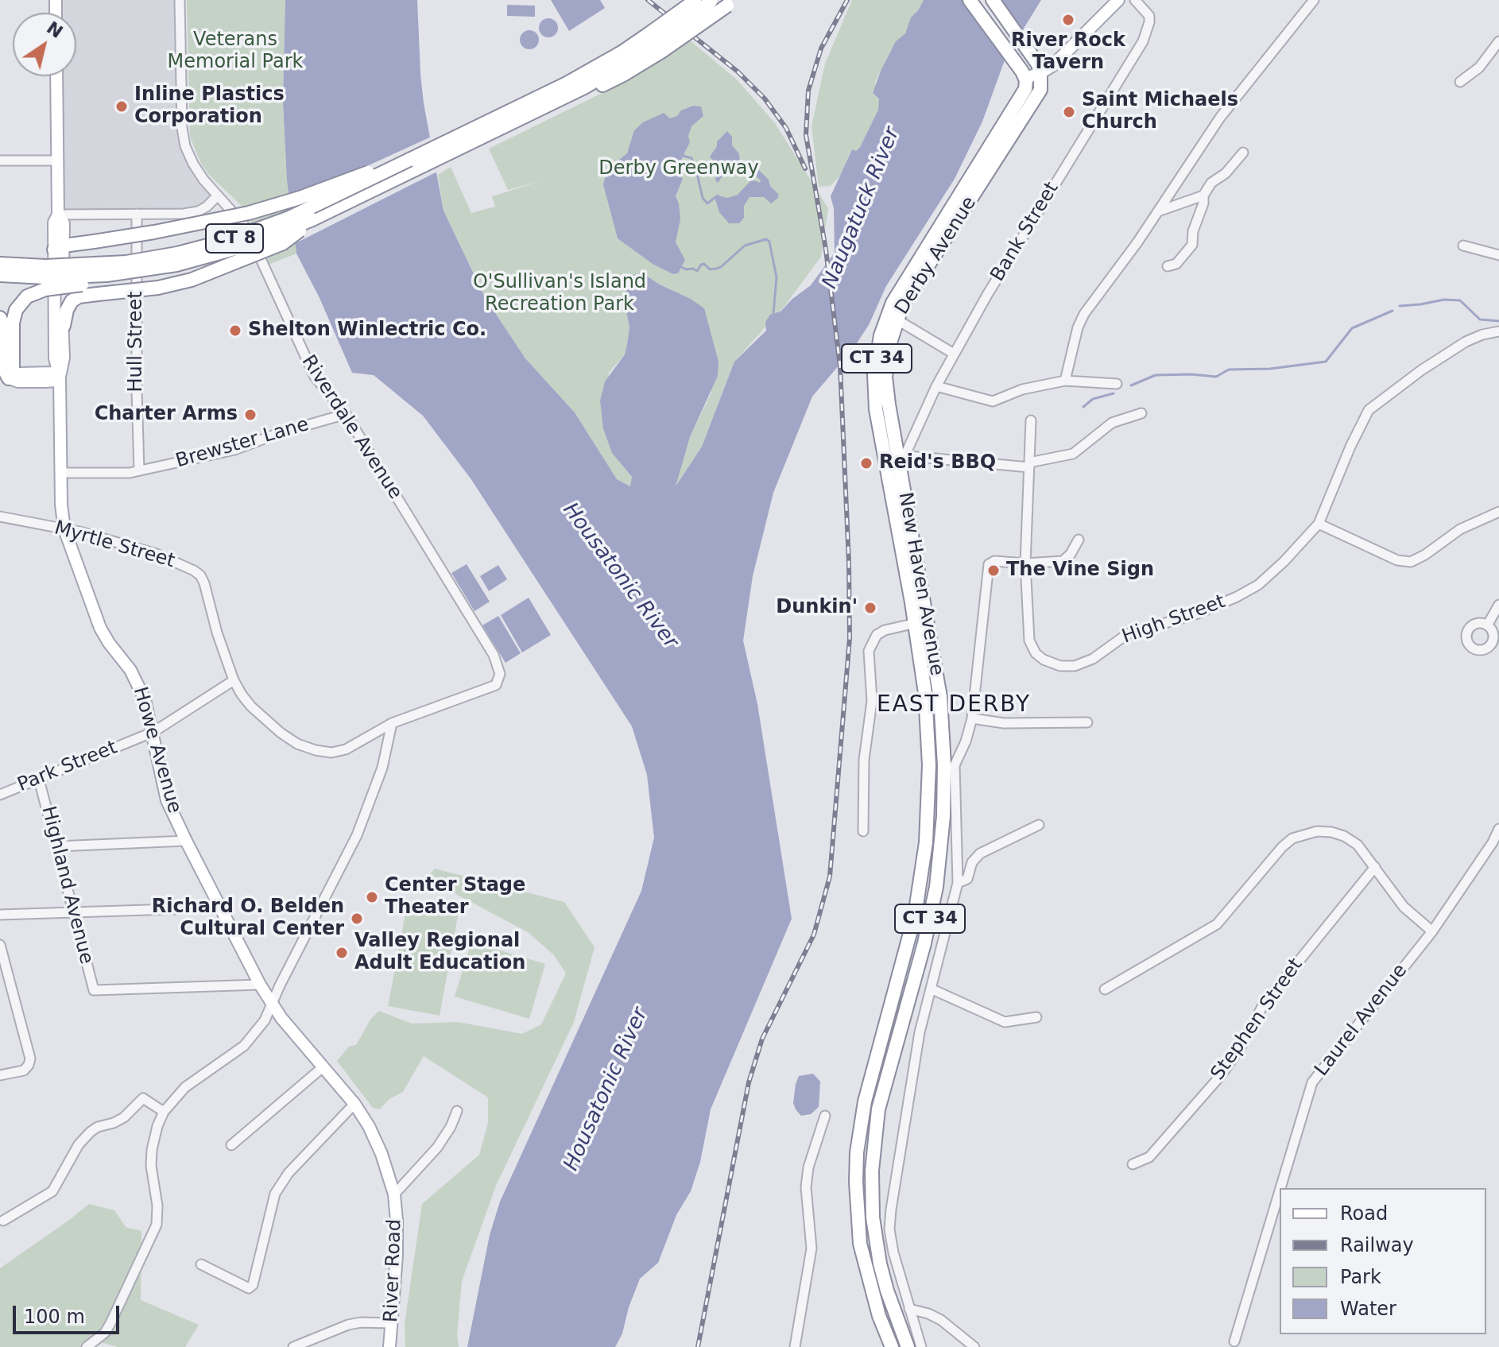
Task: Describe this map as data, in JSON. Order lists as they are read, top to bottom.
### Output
{
  "streets": {
    "highway": [
      "CT 8",
      "Derby Avenue",
      "CT 34",
      "New Haven Avenue"
    ],
    "main road": ["Howe Avenue", "River Road"],
    "street": [
      "Bank Street",
      "Hull Street",
      "Riverdale Avenue",
      "Brewster Lane",
      "Myrtle Street",
      "High Street",
      "Park Street",
      "Highland Avenue",
      "Stephen Street",
      "Laurel Avenue"
    ]
  },
  "crossings": [
    ["Bank Street", "Derby Avenue"],
    ["Bank Street", "New Haven Avenue"],
    ["Derby Avenue", "New Haven Avenue"],
    ["Hull Street", "Brewster Lane"],
    ["Riverdale Avenue", "Brewster Lane"],
    ["Riverdale Avenue", "Myrtle Street"],
    ["Brewster Lane", "Howe Avenue"],
    ["Myrtle Street", "Howe Avenue"],
    ["Myrtle Street", "Park Street"],
    ["Howe Avenue", "Park Street"],
    ["Howe Avenue", "Highland Avenue"],
    ["Howe Avenue", "River Road"],
    ["Park Street", "Highland Avenue"]
  ],
  "districts": ["EAST DERBY"],
  "water": ["Naugatuck River", "Housatonic River"],
  "parks": ["Veterans Memorial Park", "Derby Greenway", "O'Sullivan's Island Recreation Park"],
  "places": [
    "River Rock Tavern",
    "Inline Plastics Corporation",
    "Saint Michaels Church",
    "Shelton Winlectric Co.",
    "Charter Arms",
    "Reid's BBQ",
    "The Vine Sign",
    "Dunkin'",
    "Center Stage Theater",
    "Richard O. Belden Cultural Center",
    "Valley Regional Adult Education"
  ],
  "legend": [
    "Road",
    "Railway",
    "Park",
    "Water"
  ],
  "scale_bar": "100 m",
  "north": "top right"
}
